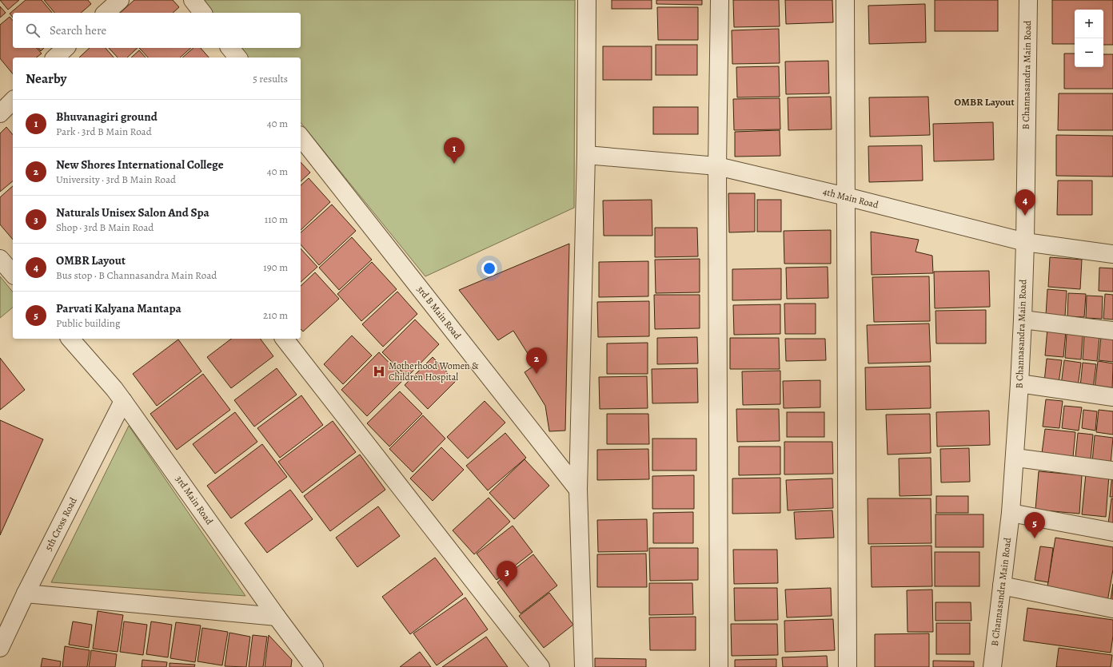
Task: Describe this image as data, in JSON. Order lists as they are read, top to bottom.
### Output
{
  "streets": {
    "street": [
      "B Channasandra Main Road",
      "4th Main Road",
      "3rd B Main Road",
      "3rd Main Road",
      "5th Cross Road"
    ]
  },
  "crossings": [
    ["B Channasandra Main Road", "4th Main Road"],
    ["3rd Main Road", "5th Cross Road"]
  ],
  "districts": ["OMBR Layout"],
  "places": {
    "hospital": ["Motherhood Women & Children Hospital"]
  },
  "page": {
    "map_buttons": ["+", "−"],
    "search": "Search here",
    "heading": ["Nearby", "5 results"],
    "list": [
      {
        "mark": "1",
        "name": "Bhuvanagiri ground",
        "note": "Park · 3rd B Main Road",
        "value": "40 m"
      },
      {
        "mark": "2",
        "name": "New Shores International College",
        "note": "University · 3rd B Main Road",
        "value": "40 m"
      },
      {
        "mark": "3",
        "name": "Naturals Unisex Salon And Spa",
        "note": "Shop · 3rd B Main Road",
        "value": "110 m"
      },
      {
        "mark": "4",
        "name": "OMBR Layout",
        "note": "Bus stop · B Channasandra Main Road",
        "value": "190 m"
      },
      {
        "mark": "5",
        "name": "Parvati Kalyana Mantapa",
        "note": "Public building",
        "value": "210 m"
      }
    ],
    "pins": [
      "1",
      "4",
      "2",
      "5",
      "3"
    ]
  }
}
